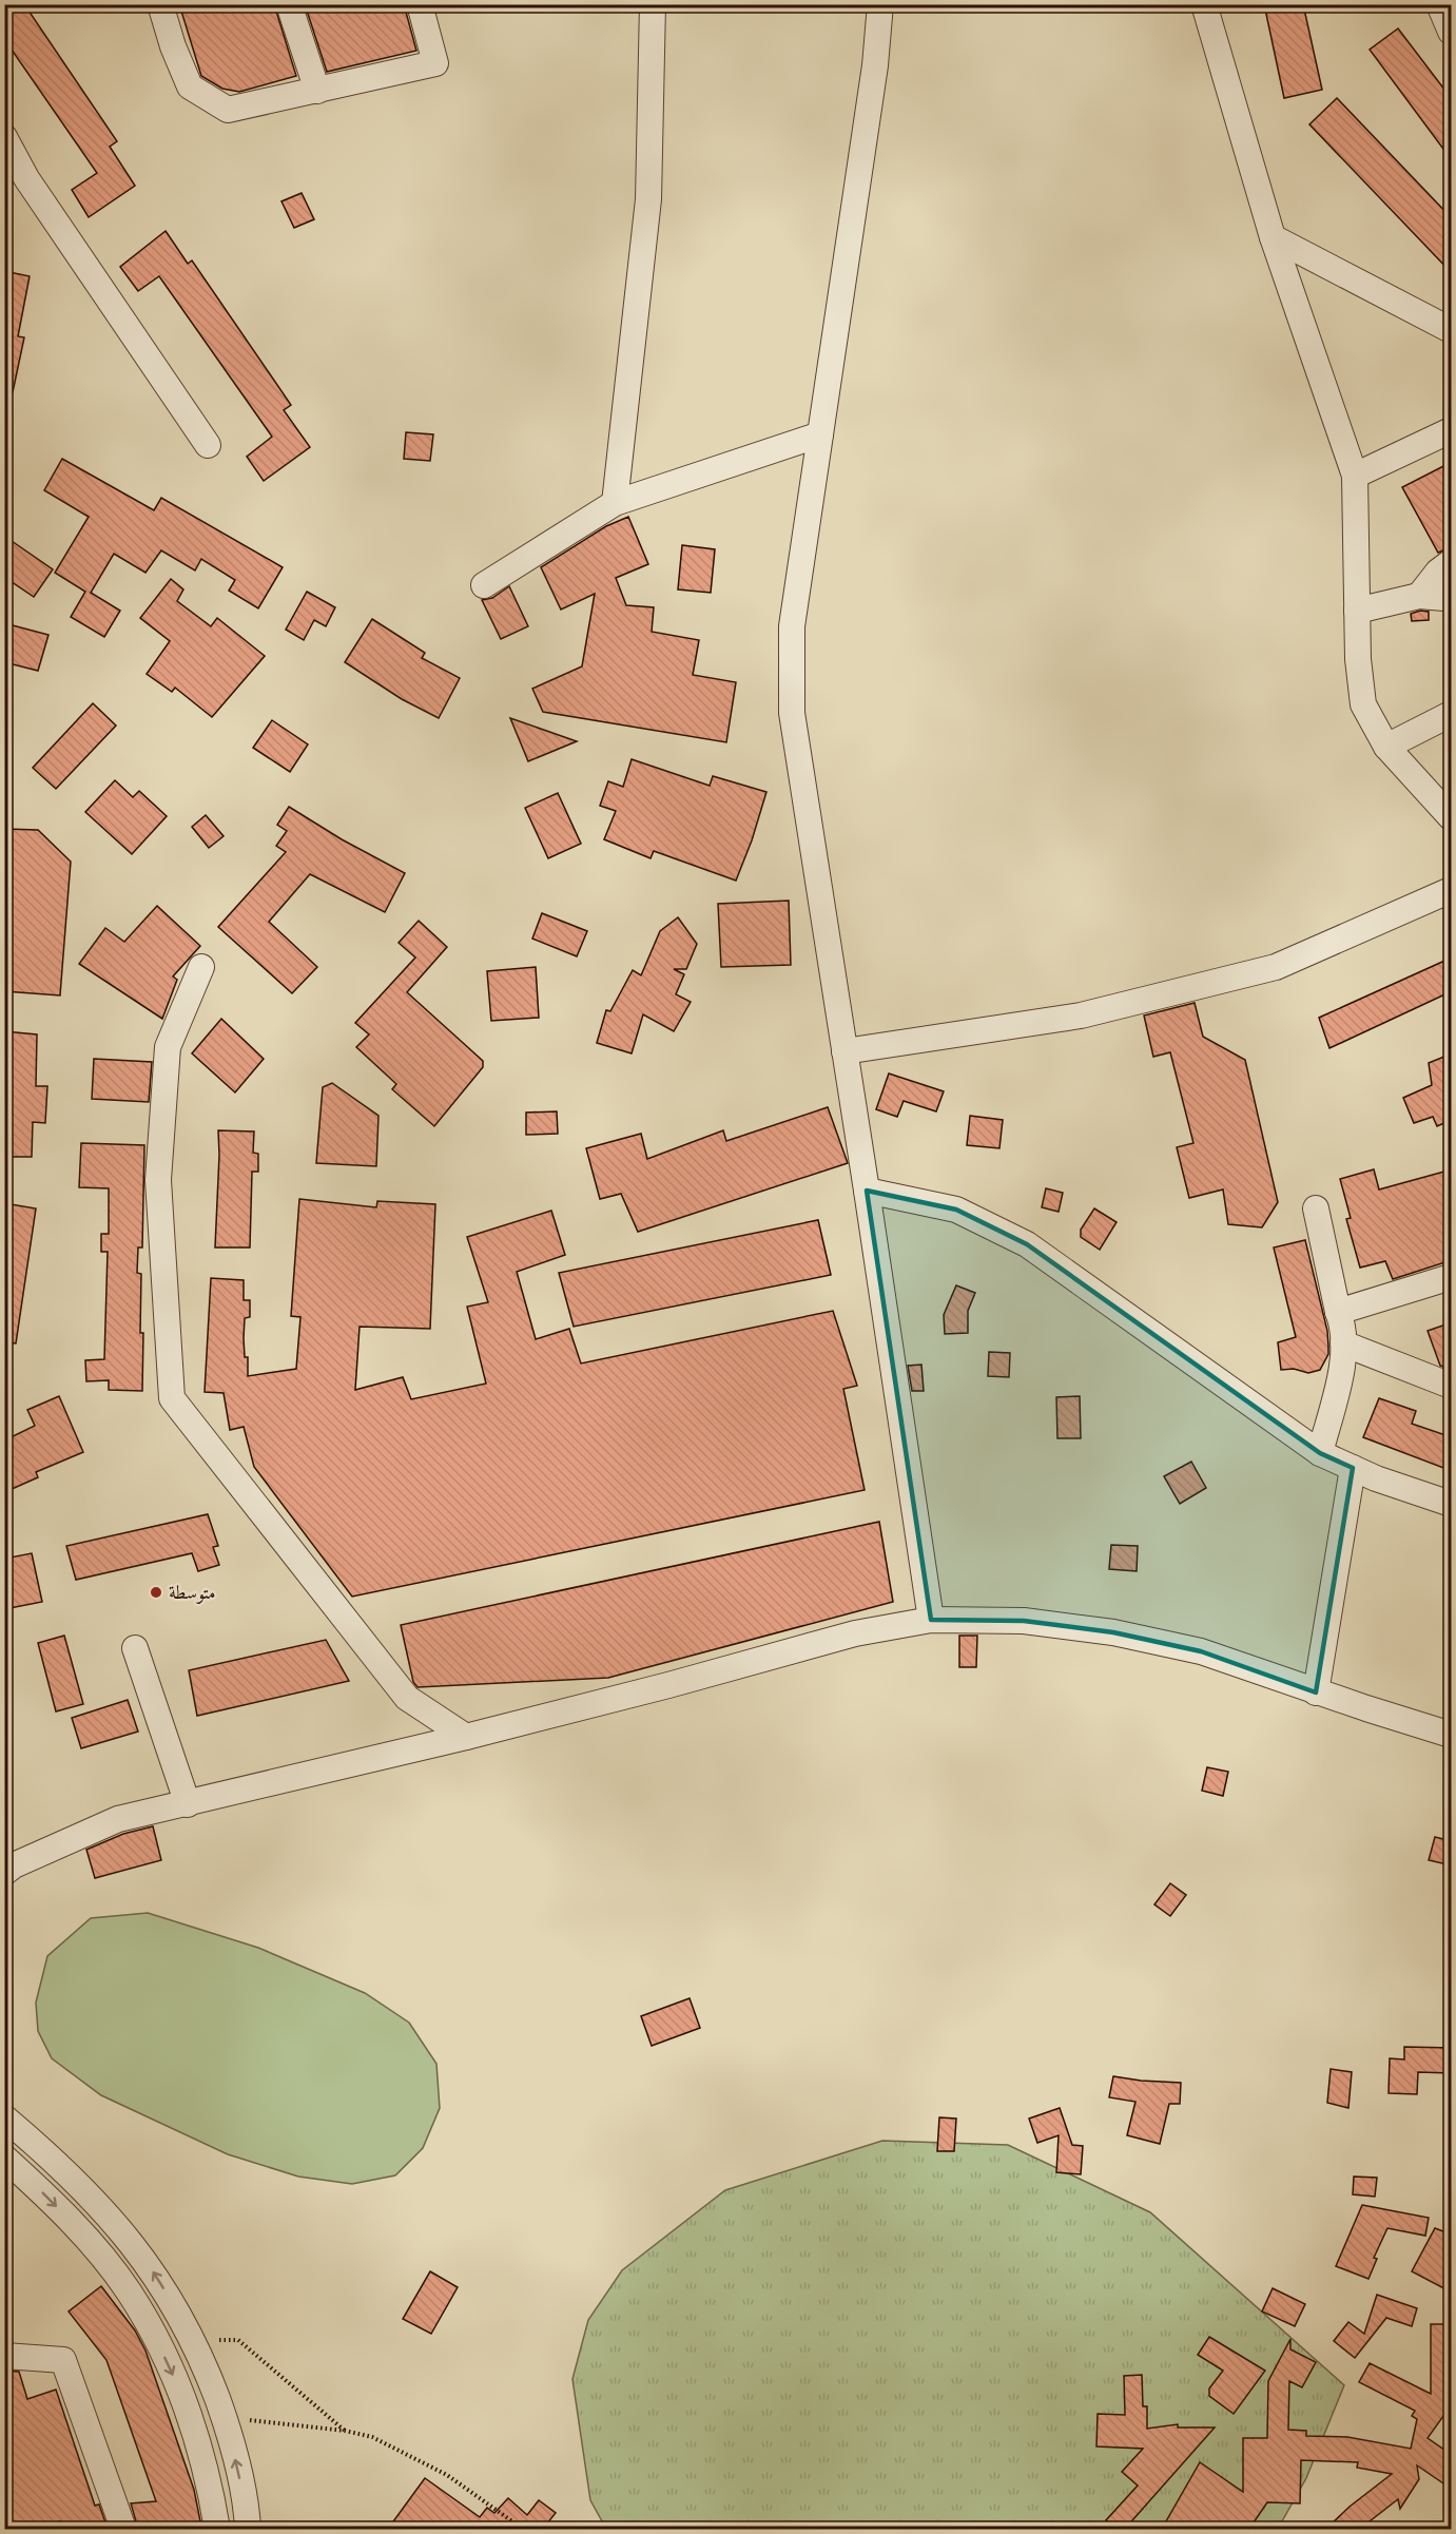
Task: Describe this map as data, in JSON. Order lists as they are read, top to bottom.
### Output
{
  "places": ["متوسطة"]
}
